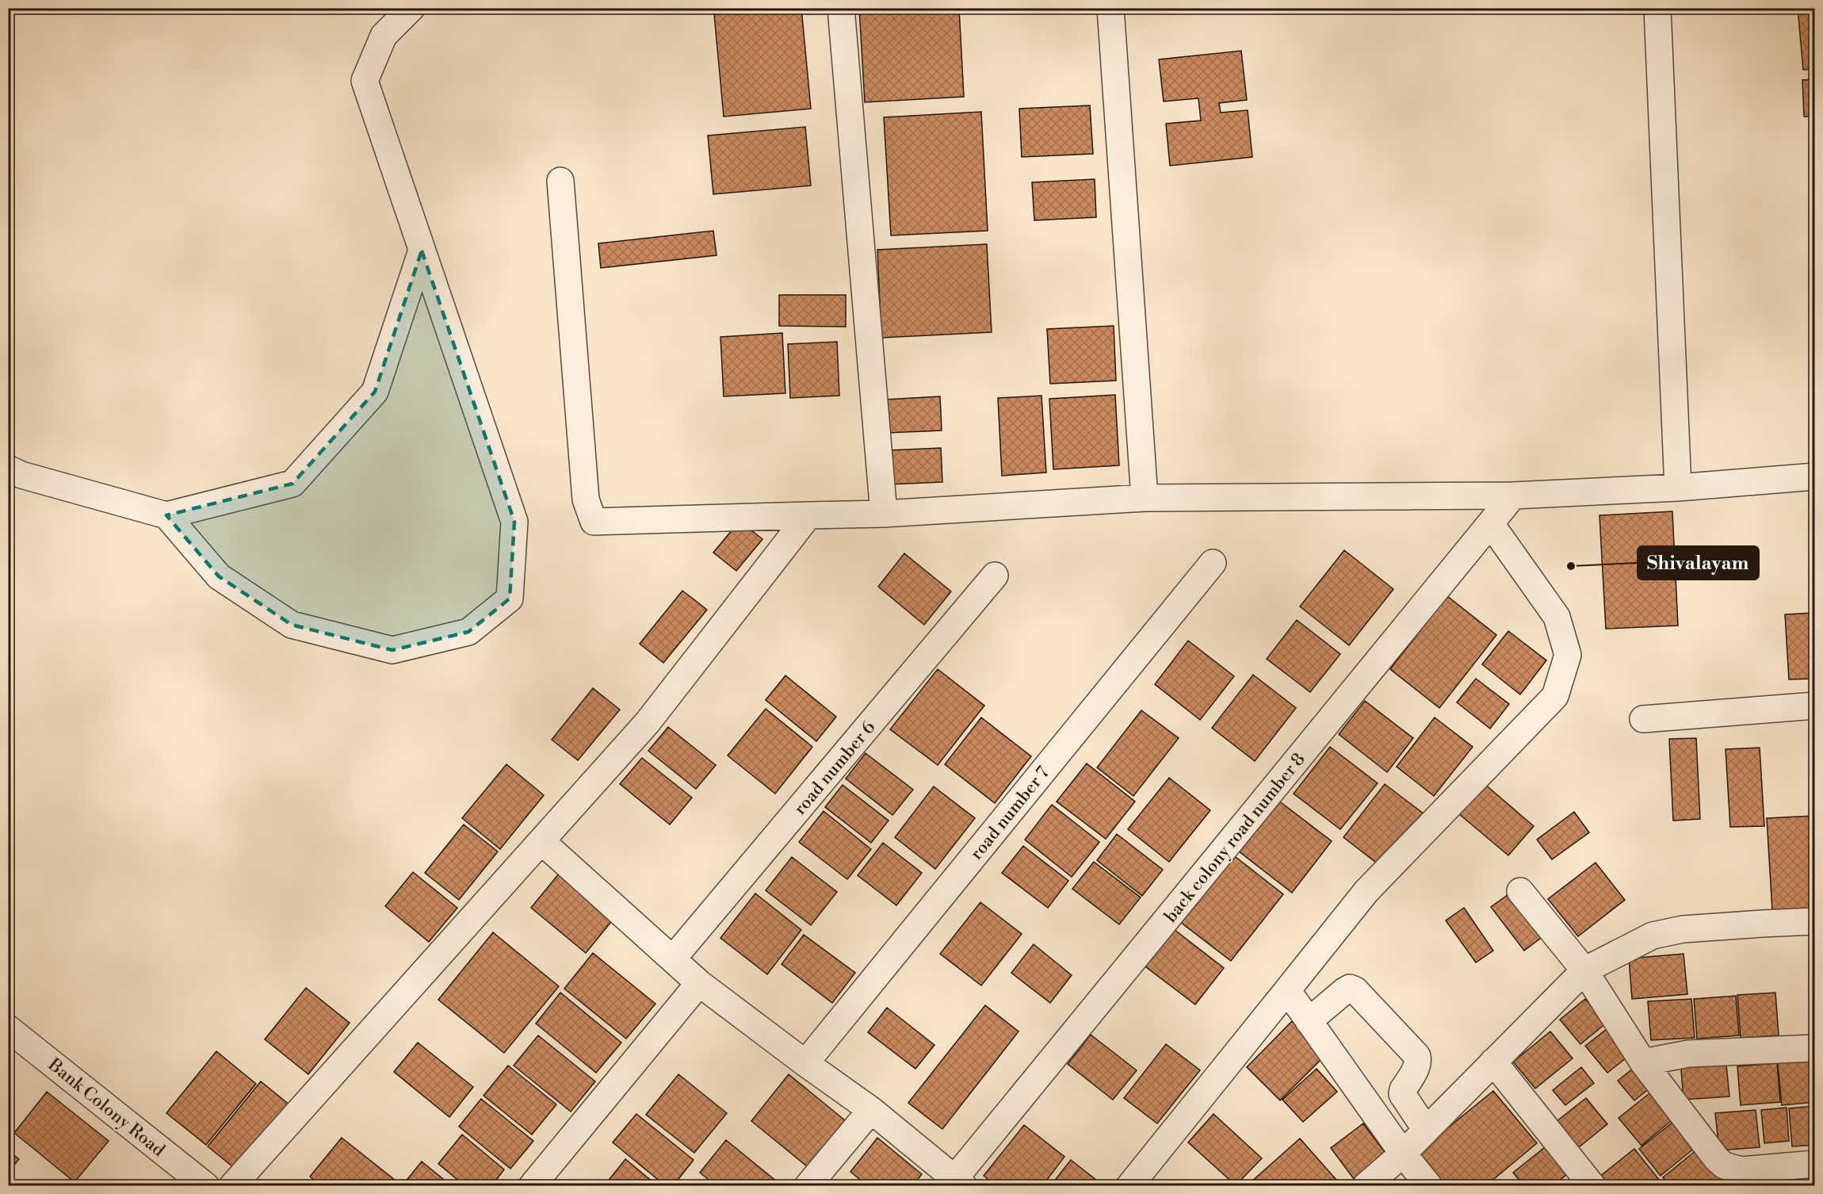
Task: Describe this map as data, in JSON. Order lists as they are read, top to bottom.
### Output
{
  "streets": {
    "street": [
      "road number 6",
      "road number 7",
      "back colony road number 8",
      "Bank Colony Road"
    ]
  },
  "places": ["Shivalayam"]
}
